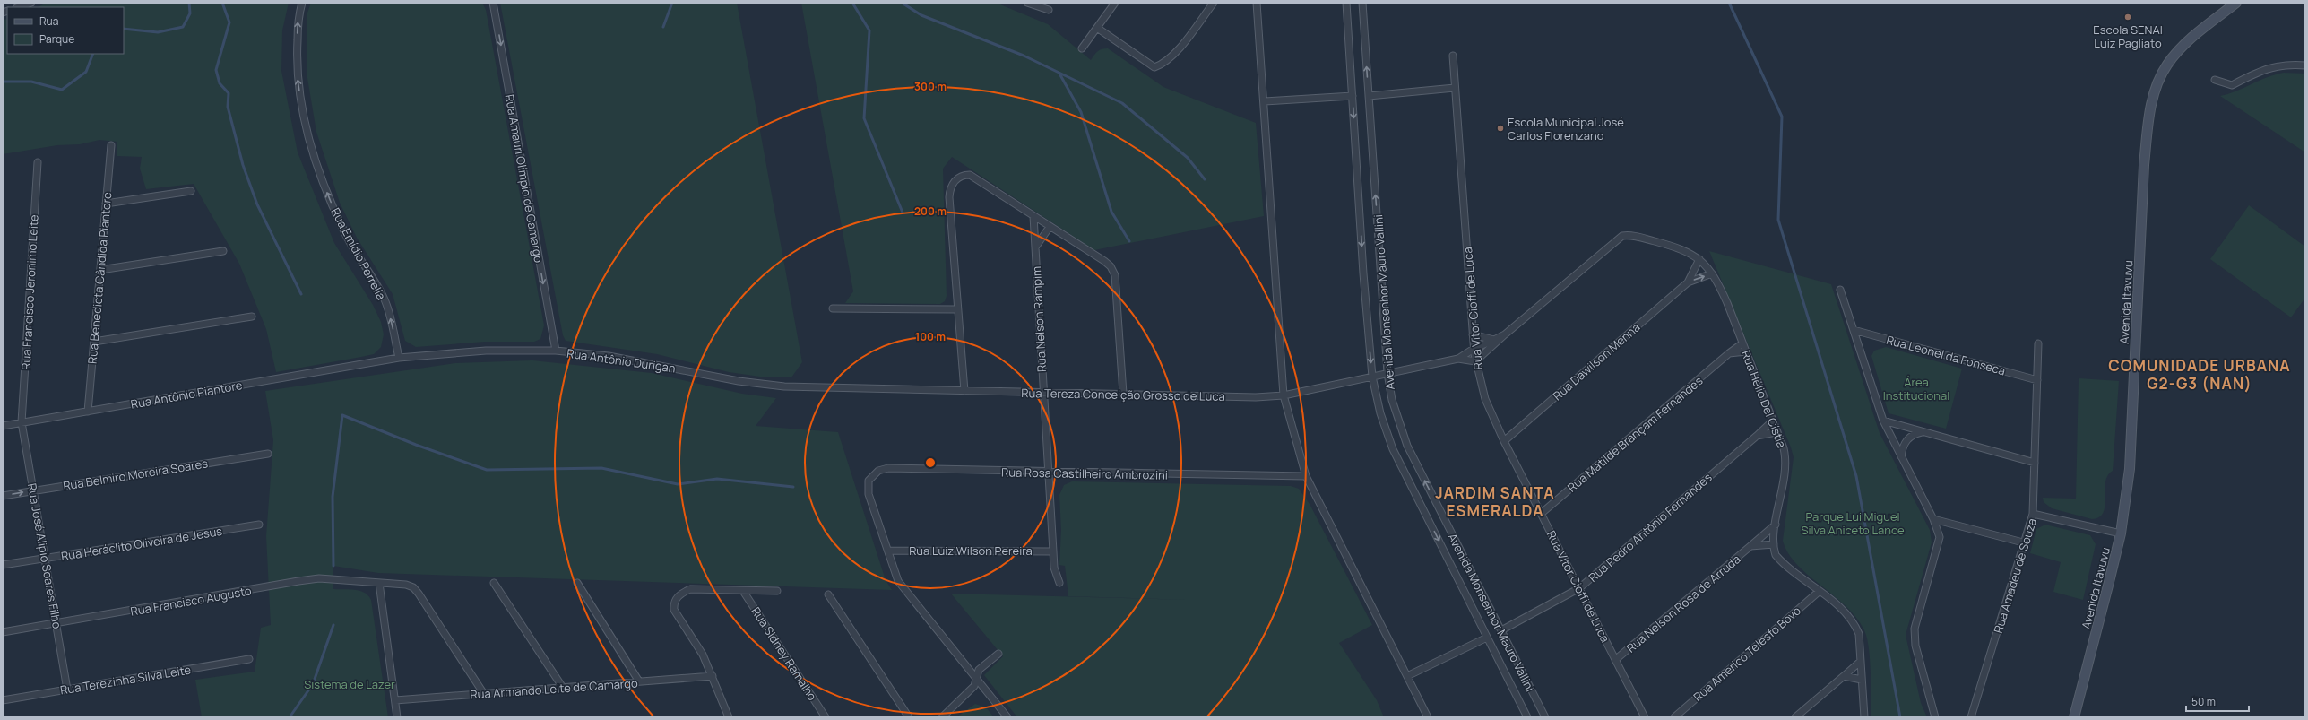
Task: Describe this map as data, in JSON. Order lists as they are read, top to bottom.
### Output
{
  "streets": {
    "main road": ["Avenida Itavuvu"],
    "street": [
      "Rua Amauri Olímpio de Camargo",
      "Rua Emídio Perrella",
      "Rua Benedicta Cândida Piantore",
      "Rua Francisco Jeronimo Leite",
      "Avenida Monsenhor Mauro Vallini",
      "Rua Vitor Cioffi de Luca",
      "Rua Nelson Rampim",
      "Rua Leonel da Fonseca",
      "Rua Antônio Durigan",
      "Rua Dawilson Menna",
      "Rua Antônio Piantore",
      "Rua Tereza Conceição Grosso de Luca",
      "Rua Hélio Del Cístia",
      "Rua Matilde Brançam Fernandes",
      "Rua Rosa Castilheiro Ambrozini",
      "Rua Belmiro Moreira Soares",
      "Rua Pedro Antônio Fernandes",
      "Rua Heráclito Oliveira de Jesus",
      "Rua Luiz Wilson Pereira",
      "Rua José Alipio Soares Filho",
      "Rua Amadeu de Souza",
      "Rua Francisco Augusto",
      "Rua Nelson Rosa de Arruda",
      "Rua Sidney Ramalho",
      "Rua Americo Telesfo Bovo",
      "Rua Terezinha Silva Leite",
      "Rua Armando Leite de Camargo"
    ]
  },
  "crossings": [
    ["Rua Amauri Olímpio de Camargo", "Rua Antônio Durigan"],
    ["Rua Emídio Perrella", "Rua Antônio Durigan"],
    ["Rua Benedicta Cândida Piantore", "Rua Antônio Piantore"],
    ["Rua Francisco Jeronimo Leite", "Rua Antônio Piantore"],
    ["Rua Francisco Jeronimo Leite", "Rua José Alipio Soares Filho"],
    ["Avenida Monsenhor Mauro Vallini", "Rua Tereza Conceição Grosso de Luca"],
    ["Avenida Monsenhor Mauro Vallini", "Rua Pedro Antônio Fernandes"],
    ["Rua Vitor Cioffi de Luca", "Rua Dawilson Menna"],
    ["Rua Vitor Cioffi de Luca", "Rua Tereza Conceição Grosso de Luca"],
    ["Rua Vitor Cioffi de Luca", "Rua Matilde Brançam Fernandes"],
    ["Rua Vitor Cioffi de Luca", "Rua Pedro Antônio Fernandes"],
    ["Rua Vitor Cioffi de Luca", "Rua Nelson Rosa de Arruda"],
    ["Rua Nelson Rampim", "Rua Tereza Conceição Grosso de Luca"],
    ["Rua Nelson Rampim", "Rua Rosa Castilheiro Ambrozini"],
    ["Rua Nelson Rampim", "Rua Luiz Wilson Pereira"],
    ["Rua Leonel da Fonseca", "Rua Amadeu de Souza"],
    ["Rua Antônio Durigan", "Rua Antônio Piantore"],
    ["Rua Antônio Durigan", "Rua Tereza Conceição Grosso de Luca"],
    ["Rua Dawilson Menna", "Rua Hélio Del Cístia"],
    ["Rua Antônio Piantore", "Rua José Alipio Soares Filho"],
    ["Rua Tereza Conceição Grosso de Luca", "Rua Hélio Del Cístia"],
    ["Rua Hélio Del Cístia", "Rua Matilde Brançam Fernandes"],
    ["Rua Hélio Del Cístia", "Rua Pedro Antônio Fernandes"],
    ["Rua Hélio Del Cístia", "Rua Nelson Rosa de Arruda"],
    ["Rua Hélio Del Cístia", "Rua Americo Telesfo Bovo"],
    ["Rua Rosa Castilheiro Ambrozini", "Rua Luiz Wilson Pereira"],
    ["Rua Belmiro Moreira Soares", "Rua José Alipio Soares Filho"],
    ["Rua Heráclito Oliveira de Jesus", "Rua José Alipio Soares Filho"],
    ["Rua José Alipio Soares Filho", "Rua Francisco Augusto"],
    ["Rua José Alipio Soares Filho", "Rua Terezinha Silva Leite"],
    ["Rua Francisco Augusto", "Rua Armando Leite de Camargo"]
  ],
  "one_way": ["Rua Amauri Olímpio de Camargo", "Rua Emídio Perrella"],
  "districts": ["COMUNIDADE URBANA G2-G3 (NAN)", "JARDIM SANTA ESMERALDA"],
  "parks": ["Área Institucional", "Parque Lui Miguel Silva Aniceto Lance", "Sistema de Lazer"],
  "places": ["Escola SENAI Luiz Pagliato", "Escola Municipal José Carlos Florenzano"],
  "legend": ["Rua", "Parque"],
  "scale_bar": "50 m",
  "rings": ["300 m", "200 m", "100 m"]
}
